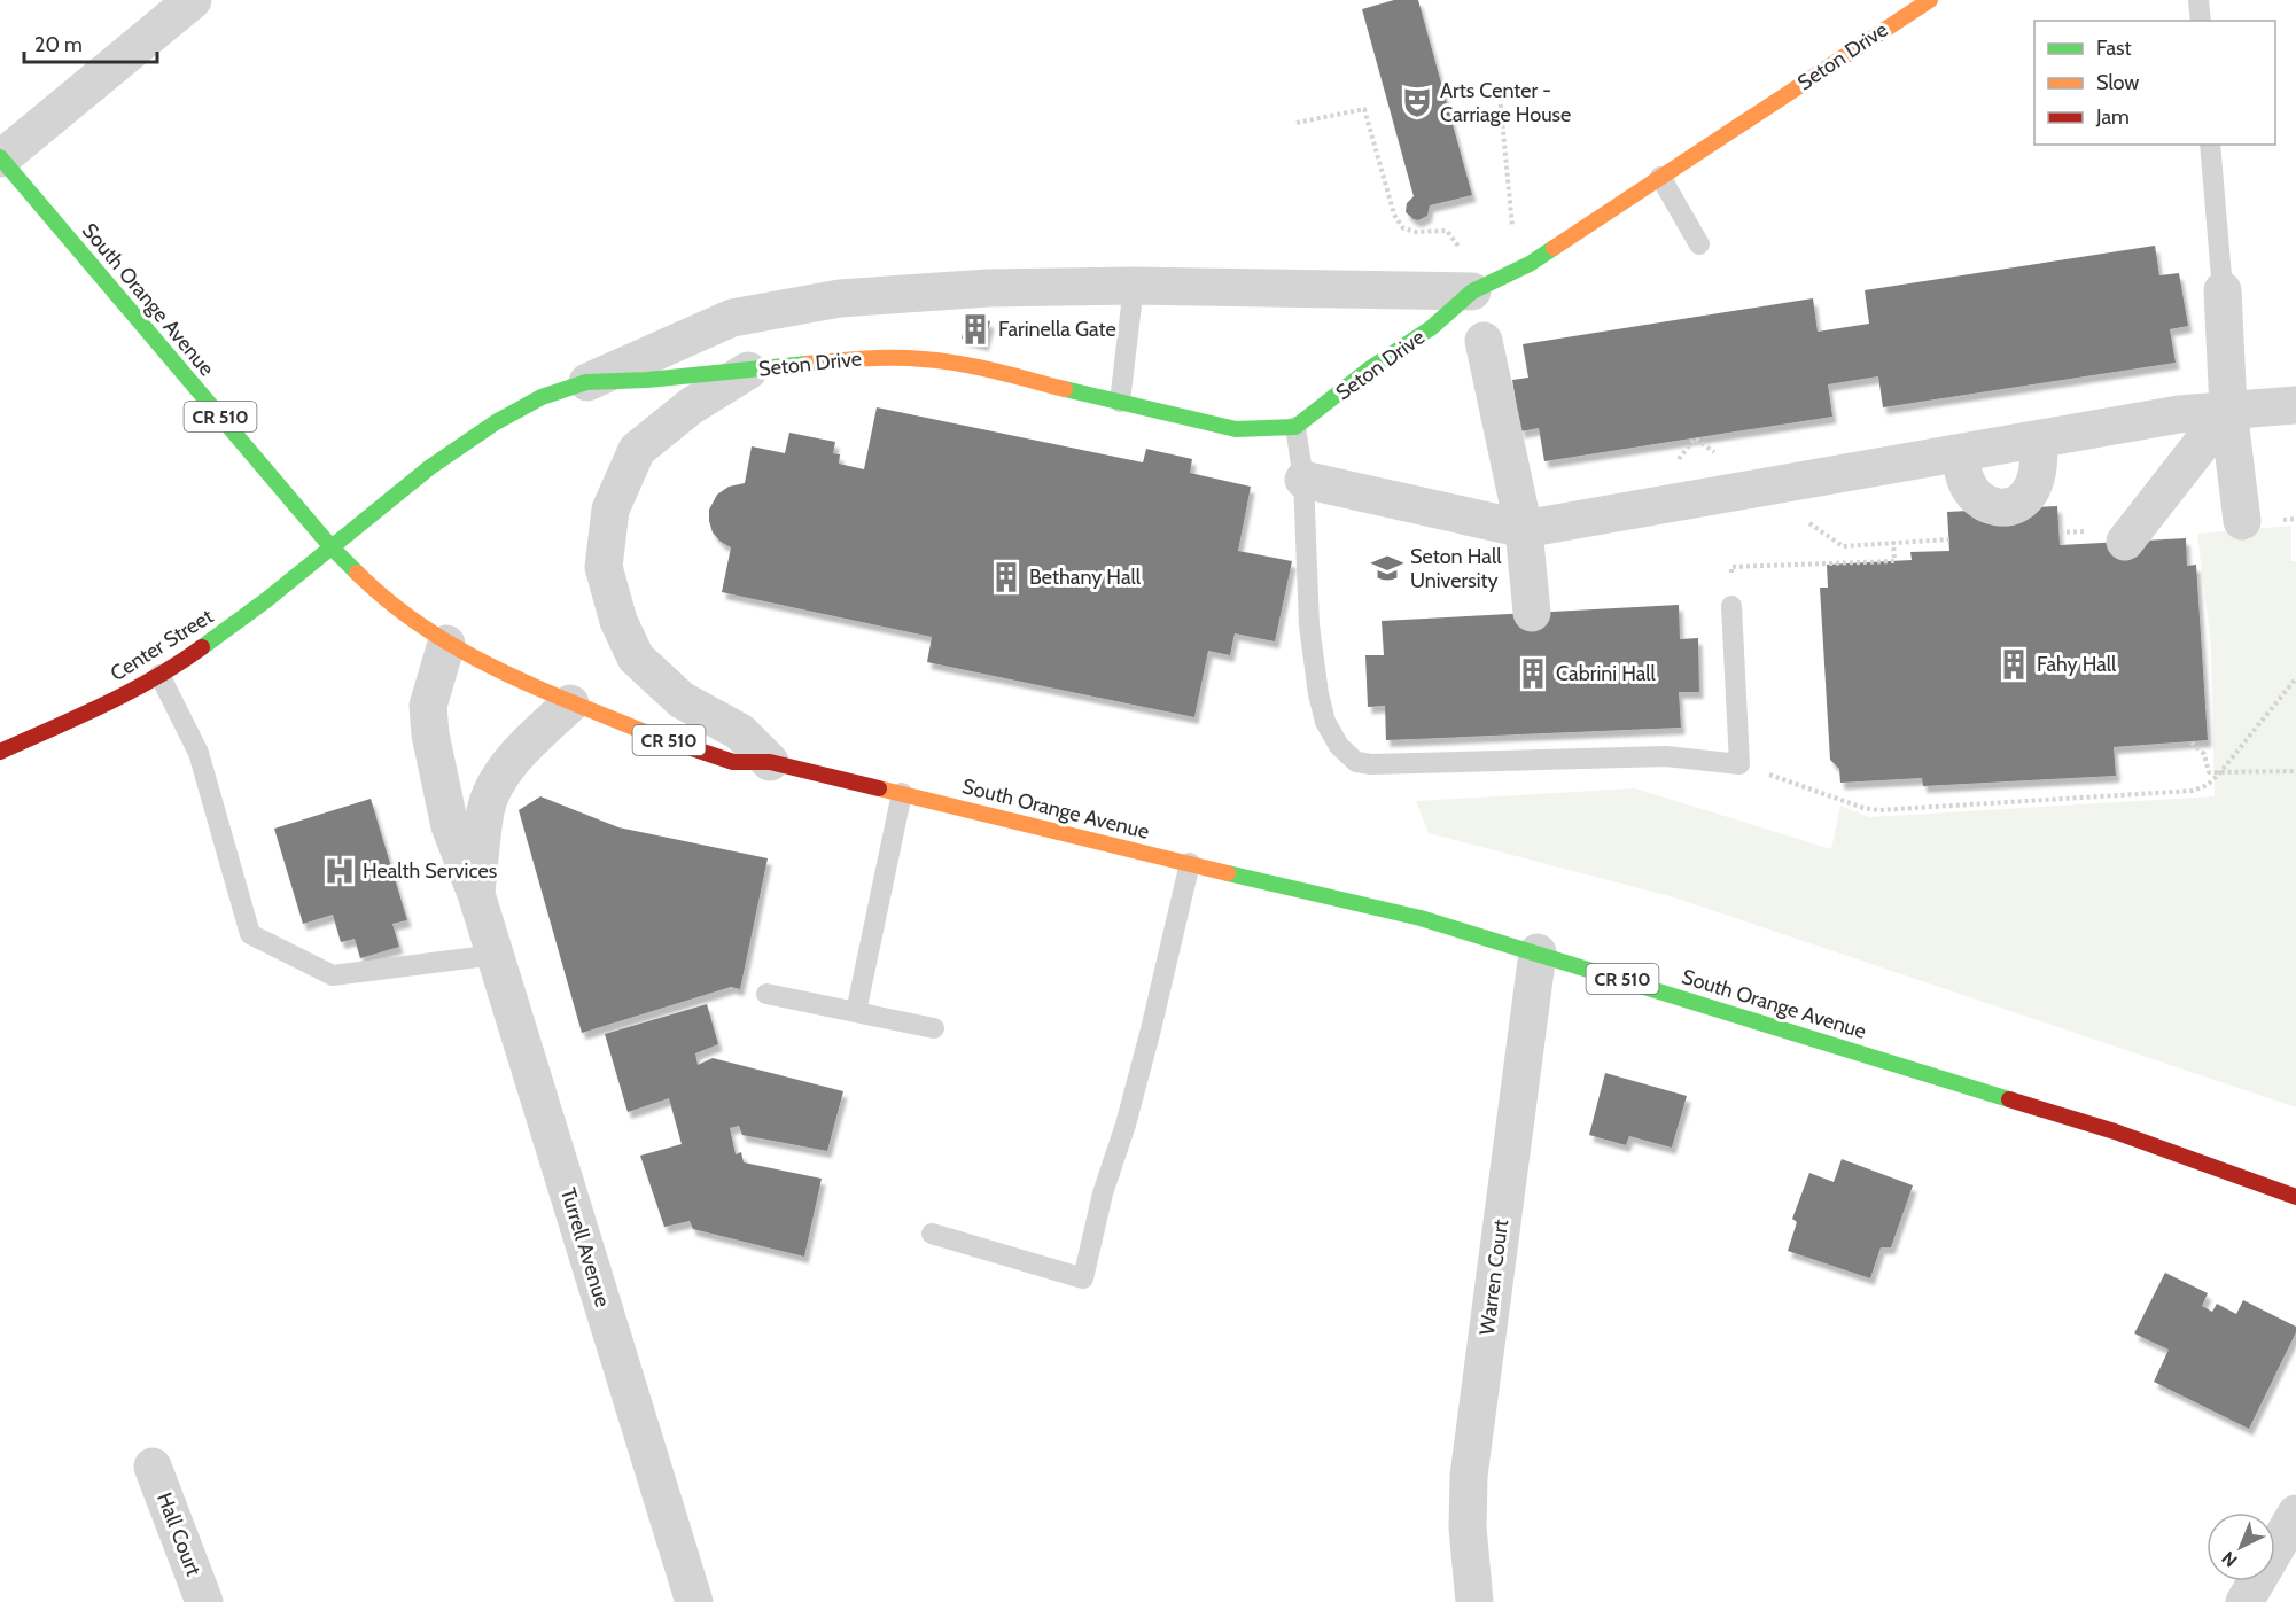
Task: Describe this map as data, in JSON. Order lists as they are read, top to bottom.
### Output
{
  "streets": {
    "main road": [
      "Seton Drive",
      "South Orange Avenue",
      "CR 510",
      "Center Street"
    ],
    "street": ["Turrell Avenue", "Warren Court", "Hall Court"]
  },
  "crossings": [
    ["Seton Drive", "South Orange Avenue"],
    ["Seton Drive", "Center Street"],
    ["South Orange Avenue", "Center Street"],
    ["South Orange Avenue", "Turrell Avenue"],
    ["South Orange Avenue", "Warren Court"]
  ],
  "places": {
    "theatre": ["Arts Center - Carriage House"],
    "building": [
      "Farinella Gate",
      "Bethany Hall",
      "Fahy Hall",
      "Cabrini Hall"
    ],
    "school or university": ["Seton Hall University"],
    "hospital": ["Health Services"]
  },
  "legend": ["Fast", "Slow", "Jam"],
  "scale_bar": "20 m",
  "north": "bottom left"
}
